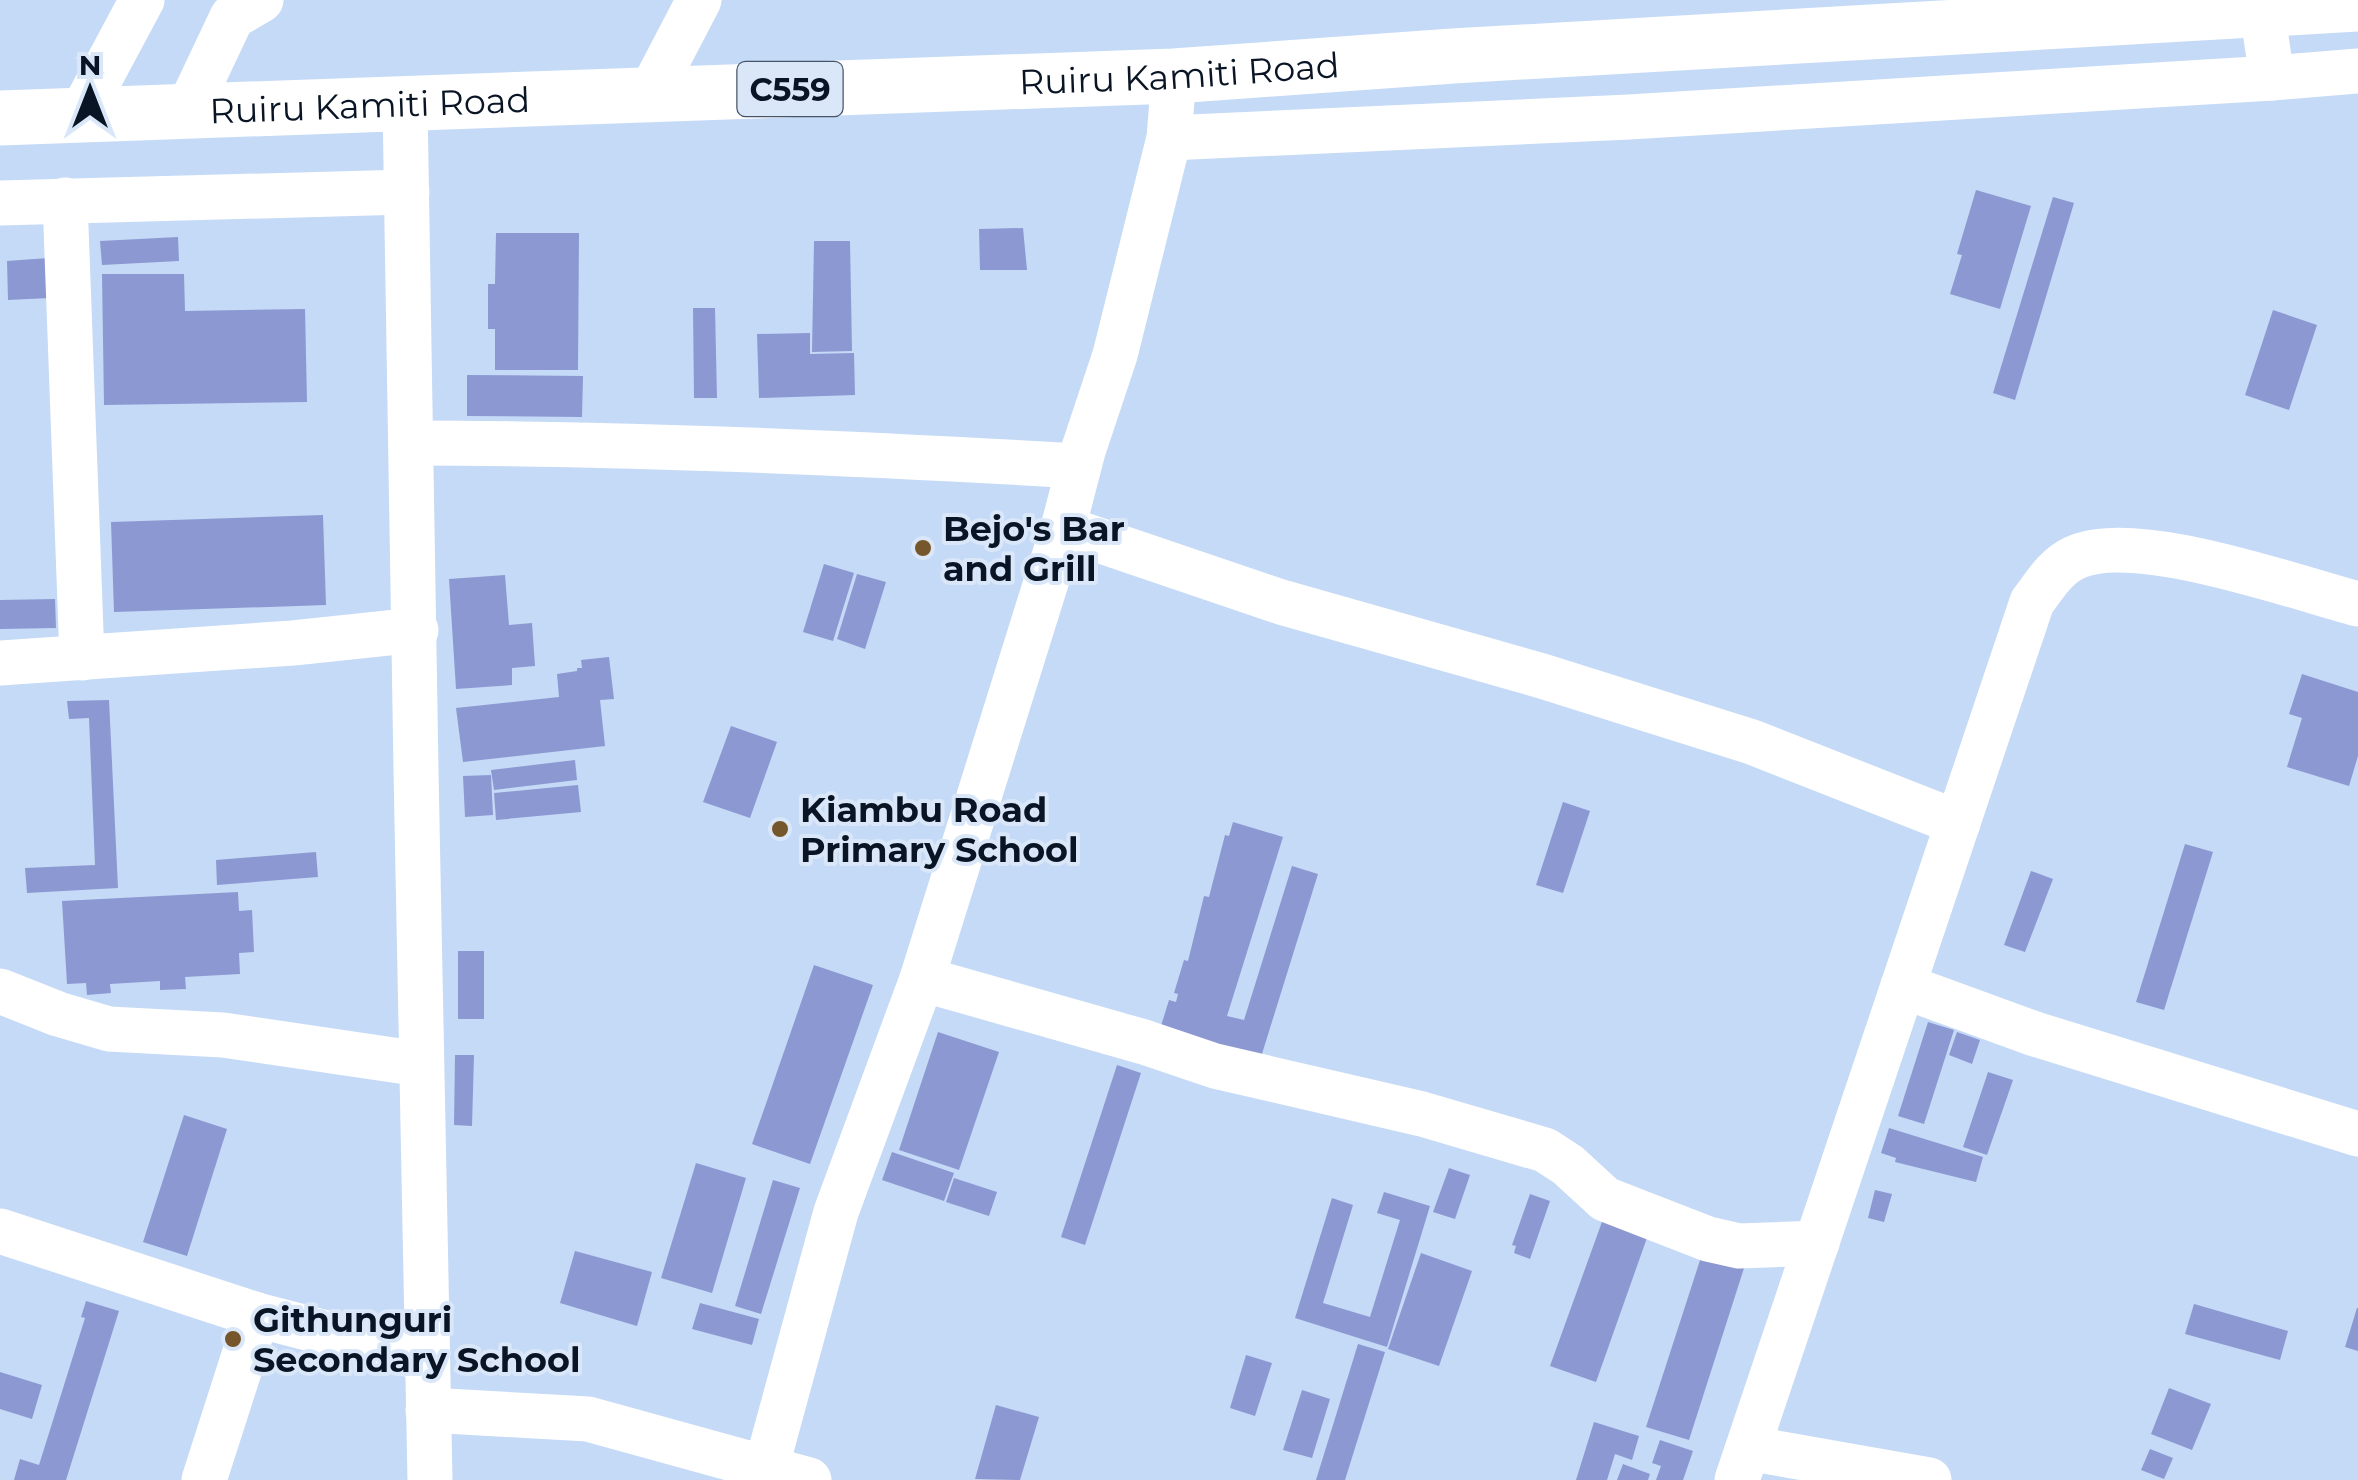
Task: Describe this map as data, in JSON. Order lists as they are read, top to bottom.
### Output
{
  "streets": {
    "main road": ["Ruiru Kamiti Road", "C559"]
  },
  "places": ["Bejo's Bar and Grill", "Kiambu Road Primary School", "Githunguri Secondary School"],
  "north": "top"
}
